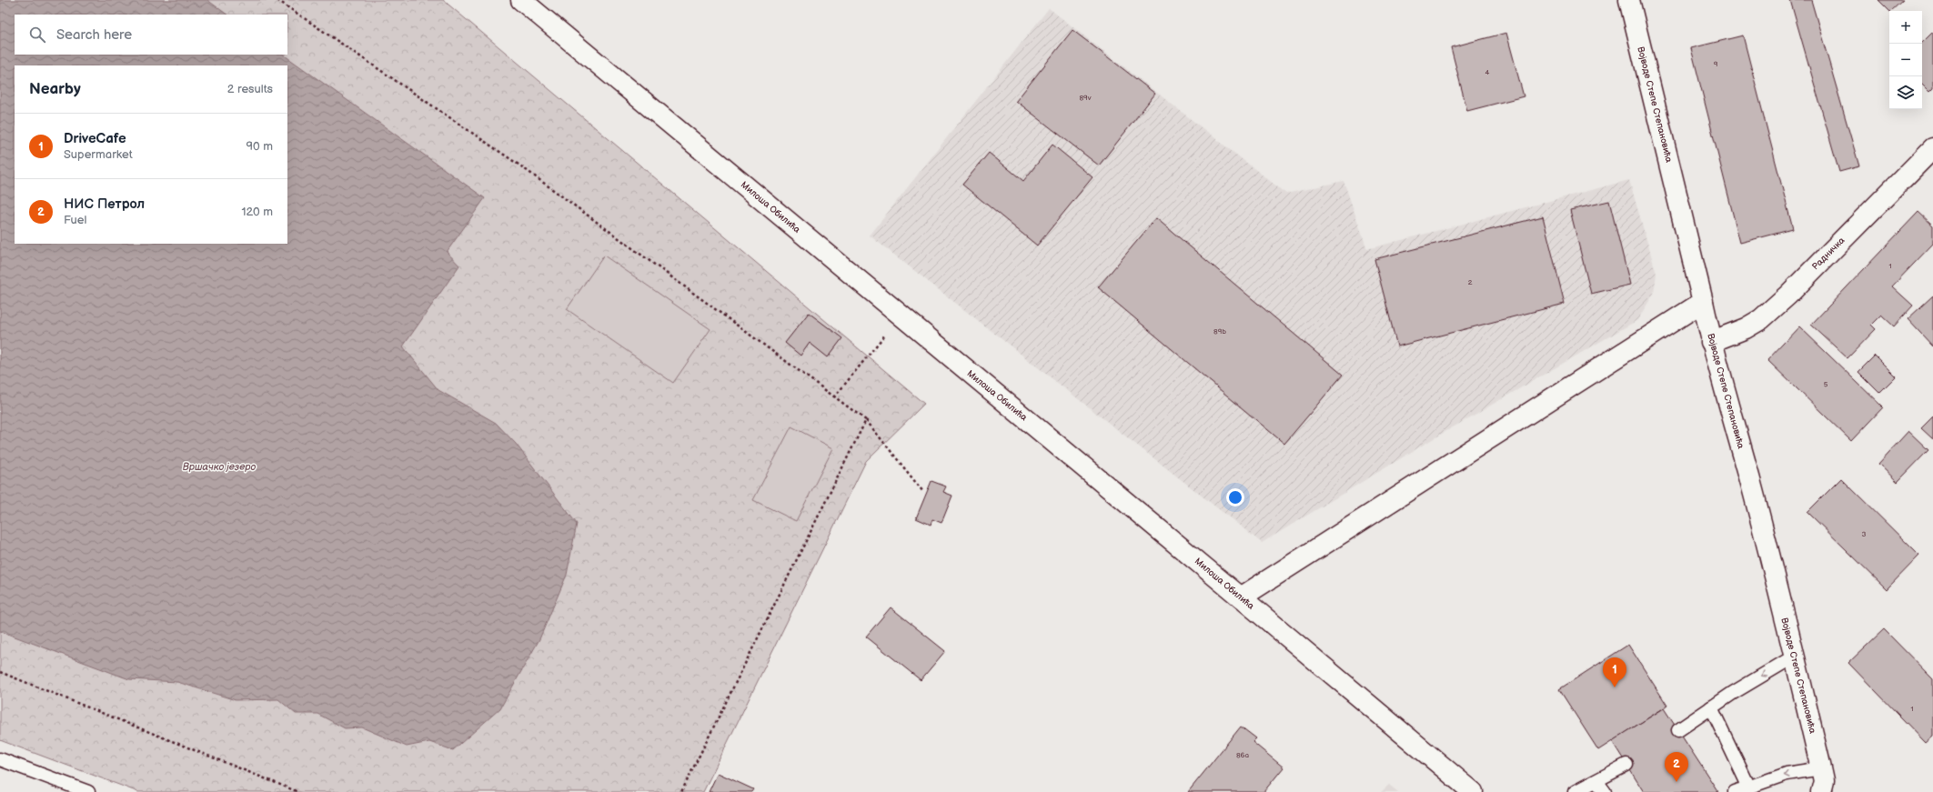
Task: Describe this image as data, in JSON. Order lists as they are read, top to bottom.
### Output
{
  "streets": {
    "street": ["Војводе Степе Степановића", "Милоша Обилића", "Радничка"]
  },
  "crossings": [
    ["Војводе Степе Степановића", "Радничка"]
  ],
  "water": ["Вршачко језеро"],
  "house_numbers": [
    "9",
    "4",
    "89v",
    "1",
    "2",
    "89b",
    "5",
    "3",
    "1",
    "86a"
  ],
  "page": {
    "map_buttons": ["+", "−"],
    "search": "Search here",
    "heading": ["Nearby", "2 results"],
    "list": [
      {
        "mark": "1",
        "name": "DriveCafe",
        "note": "Supermarket",
        "value": "90 m"
      },
      {
        "mark": "2",
        "name": "НИС Петрол",
        "note": "Fuel",
        "value": "120 m"
      }
    ],
    "pins": ["1", "2"]
  }
}
